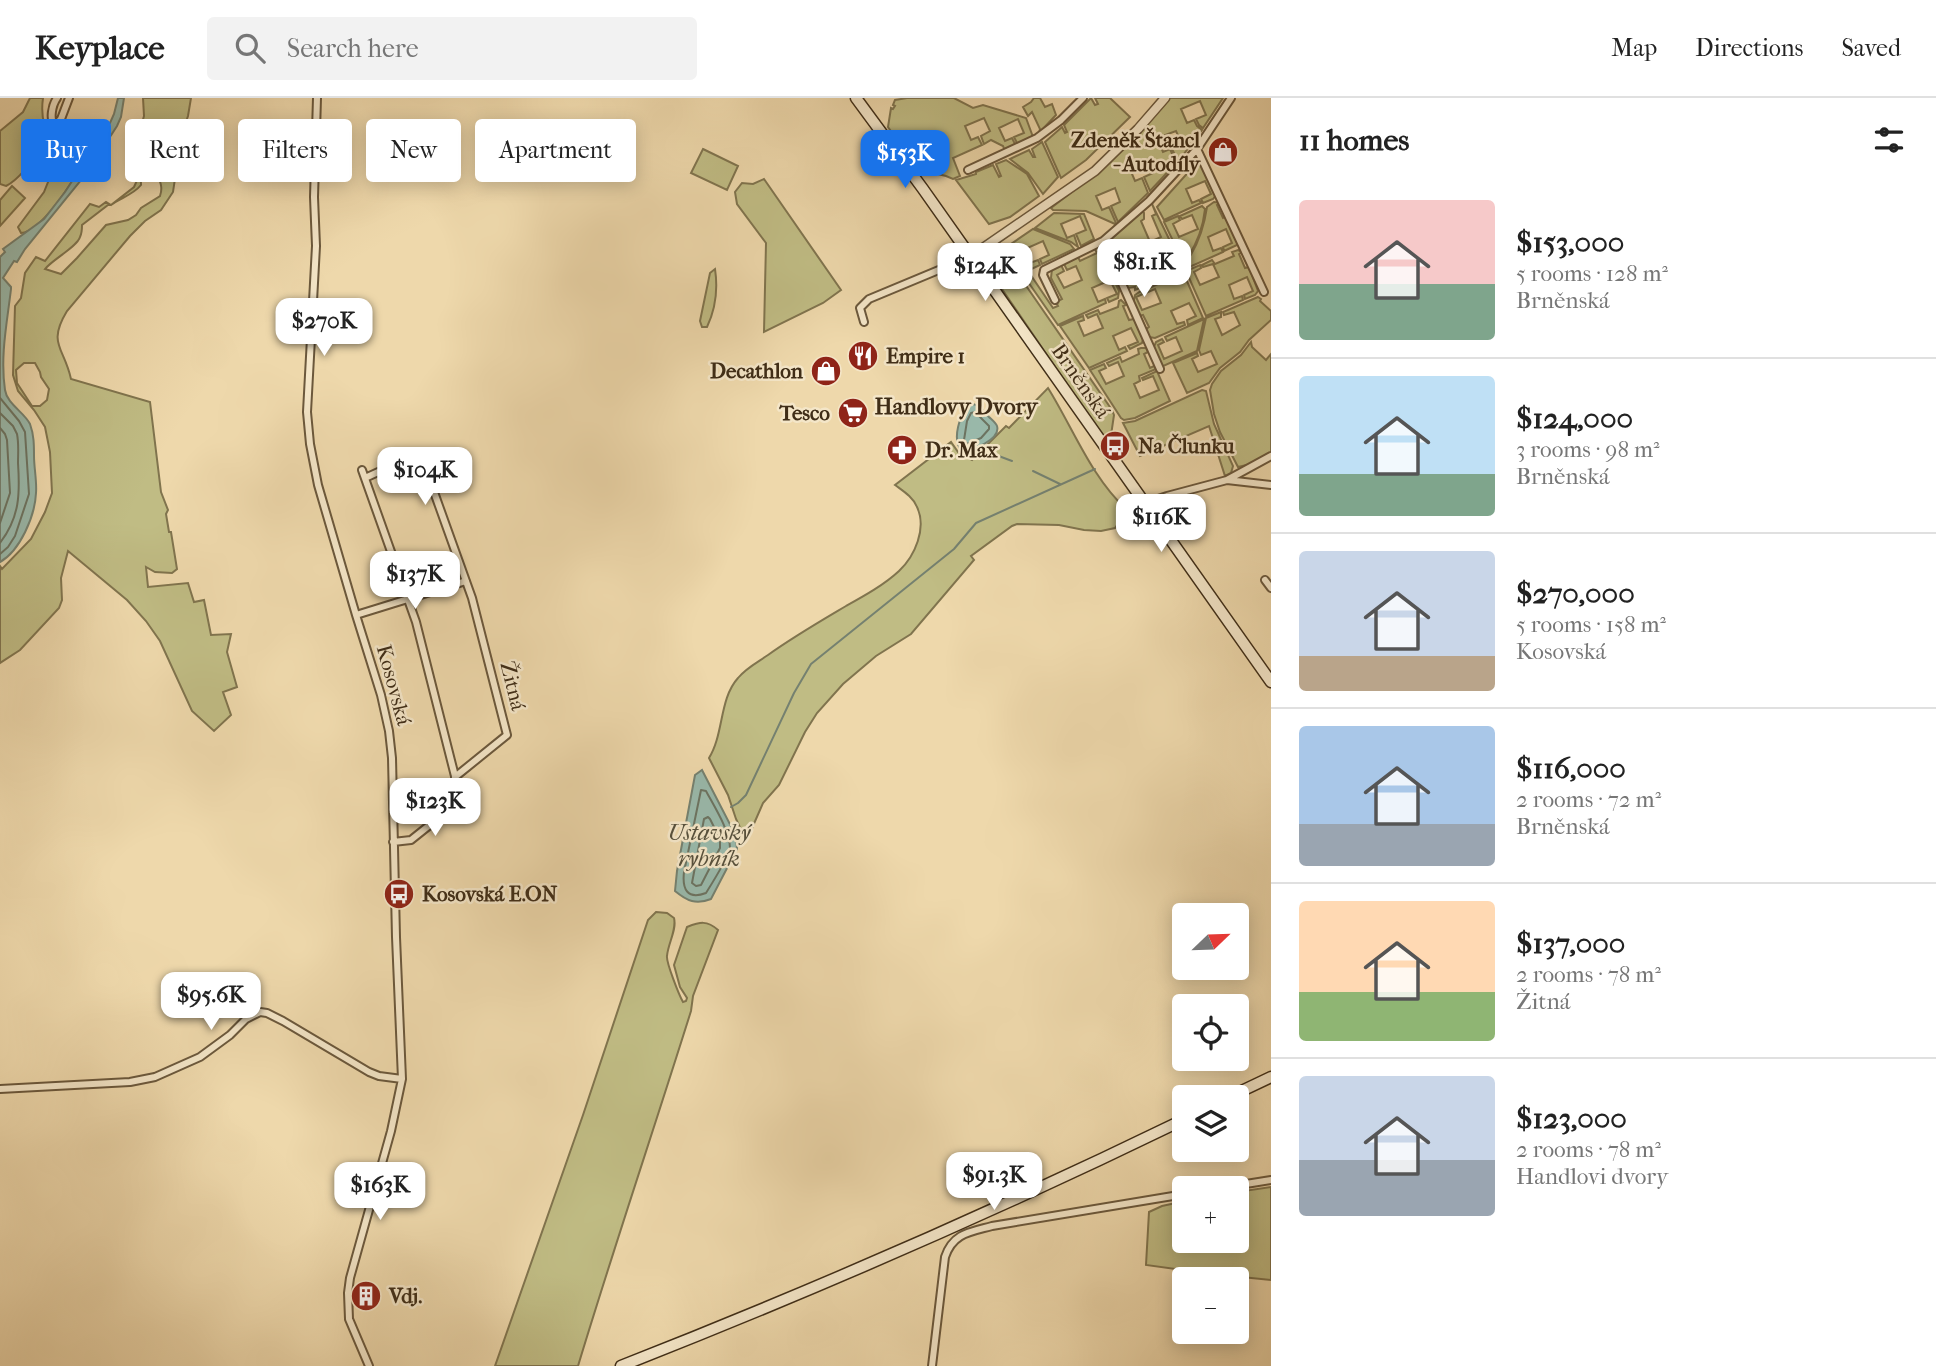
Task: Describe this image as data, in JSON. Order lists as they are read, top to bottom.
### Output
{
  "streets": {
    "main road": ["Brněnská"],
    "street": ["Kosovská", "Žitná"]
  },
  "districts": ["Handlovy Dvory"],
  "water": ["Ustavský rybník"],
  "places": {
    "shop": ["Zdeněk Štancl - Autodíly", "Decathlon"],
    "restaurant": ["Empire 1"],
    "supermarket": ["Tesco"],
    "bus stop": ["Na Člunku", "Kosovská E.ON"],
    "pharmacy": ["Dr. Max"],
    "building": ["Vdj."]
  },
  "north": "top right",
  "page": {
    "header": "Keyplace",
    "search": "Search here",
    "nav": ["Map", "Directions", "Saved"],
    "heading": "11 homes",
    "chip": [
      "Buy",
      "Rent",
      "Filters",
      "New",
      "Apartment"
    ],
    "price": [
      "$153K",
      "$81.1K",
      "$124K",
      "$270K",
      "$104K",
      "$116K",
      "$137K",
      "$123K",
      "$95.6K",
      "$91.3K",
      "$163K"
    ],
    "list": [
      {
        "name": "$153,000",
        "note": "5 rooms · 128 m² · Brněnská"
      },
      {
        "name": "$124,000",
        "note": "3 rooms · 98 m² · Brněnská"
      },
      {
        "name": "$270,000",
        "note": "5 rooms · 158 m² · Kosovská"
      },
      {
        "name": "$116,000",
        "note": "2 rooms · 72 m² · Brněnská"
      },
      {
        "name": "$137,000",
        "note": "2 rooms · 78 m² · Žitná"
      },
      {
        "name": "$123,000",
        "note": "2 rooms · 78 m² · Handlovi dvory"
      }
    ],
    "map_buttons": ["+", "−"]
  }
}
